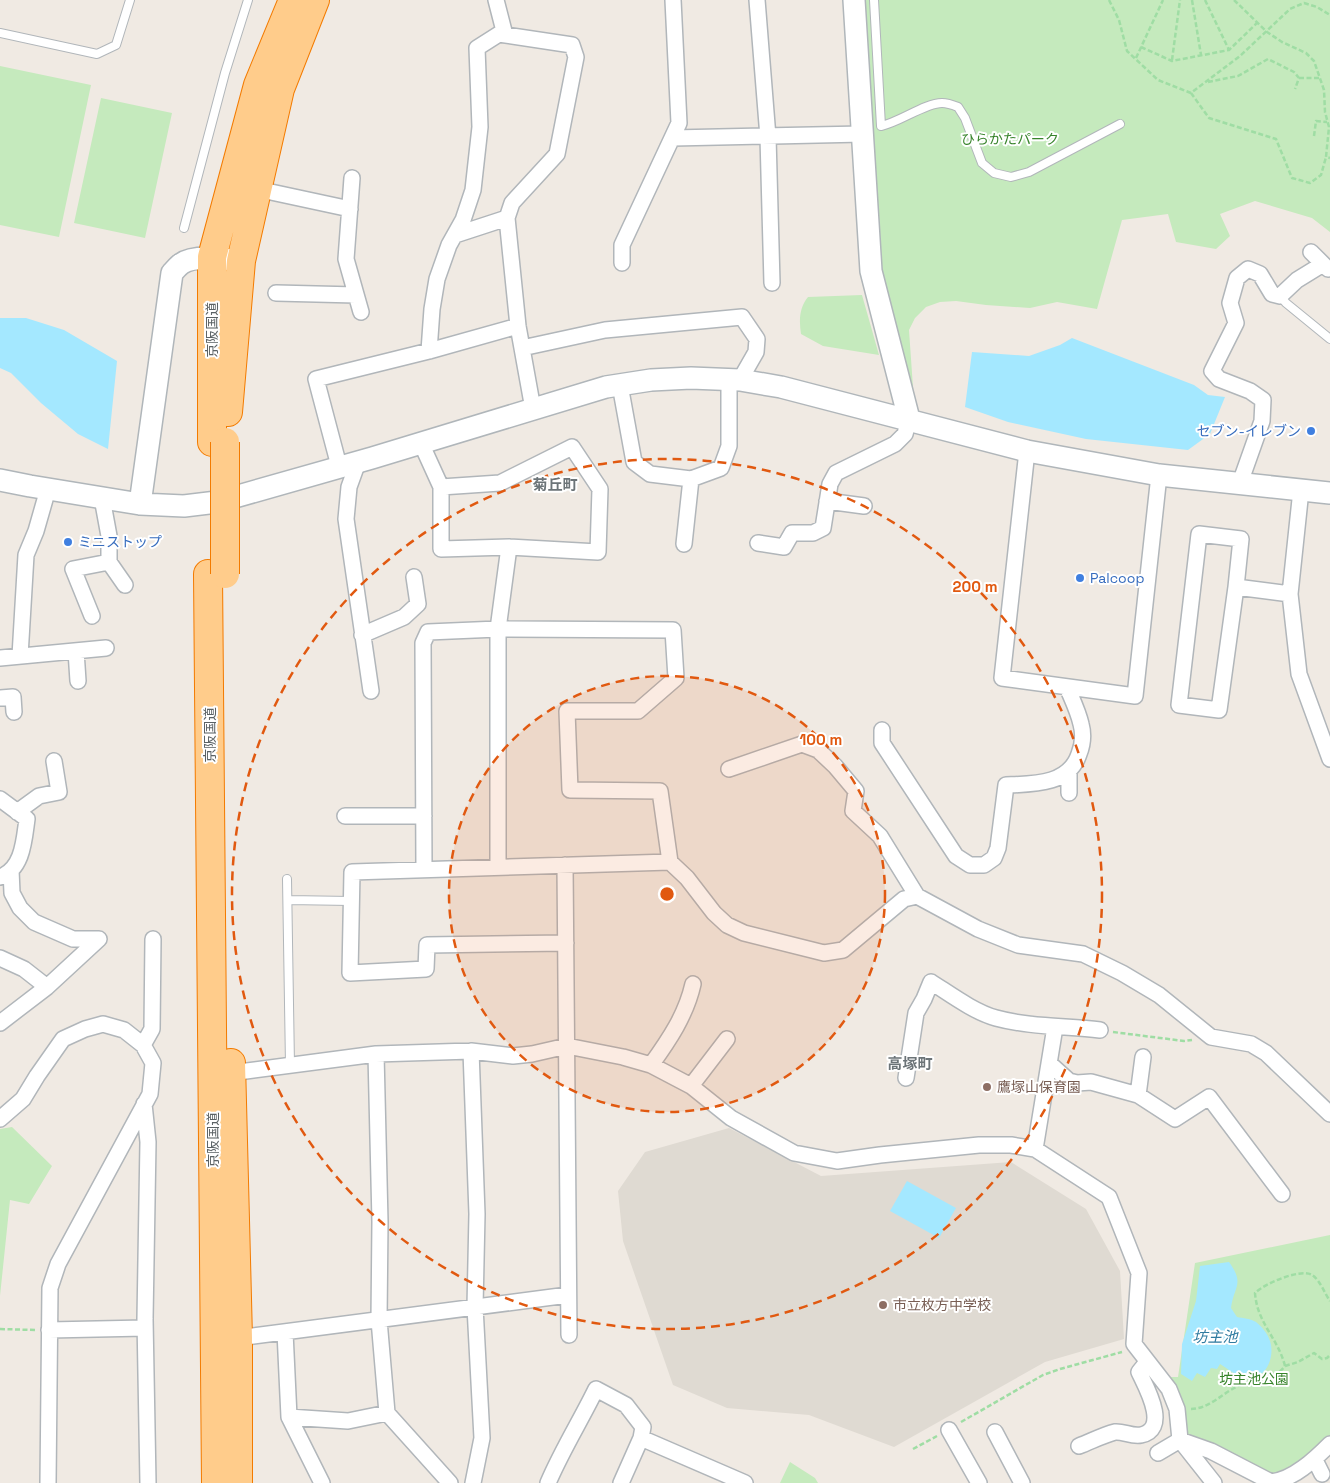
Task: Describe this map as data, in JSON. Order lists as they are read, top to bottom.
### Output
{
  "streets": {
    "highway": ["京阪国道"]
  },
  "districts": ["菊丘町", "高塚町"],
  "water": ["坊主池"],
  "parks": ["ひらかたパーク", "坊主池公園"],
  "places": [
    "セブン-イレブン",
    "ミニストップ",
    "Palcoop",
    "鷹塚山保育園",
    "市立枚方中学校"
  ],
  "rings": ["200 m", "100 m"]
}
